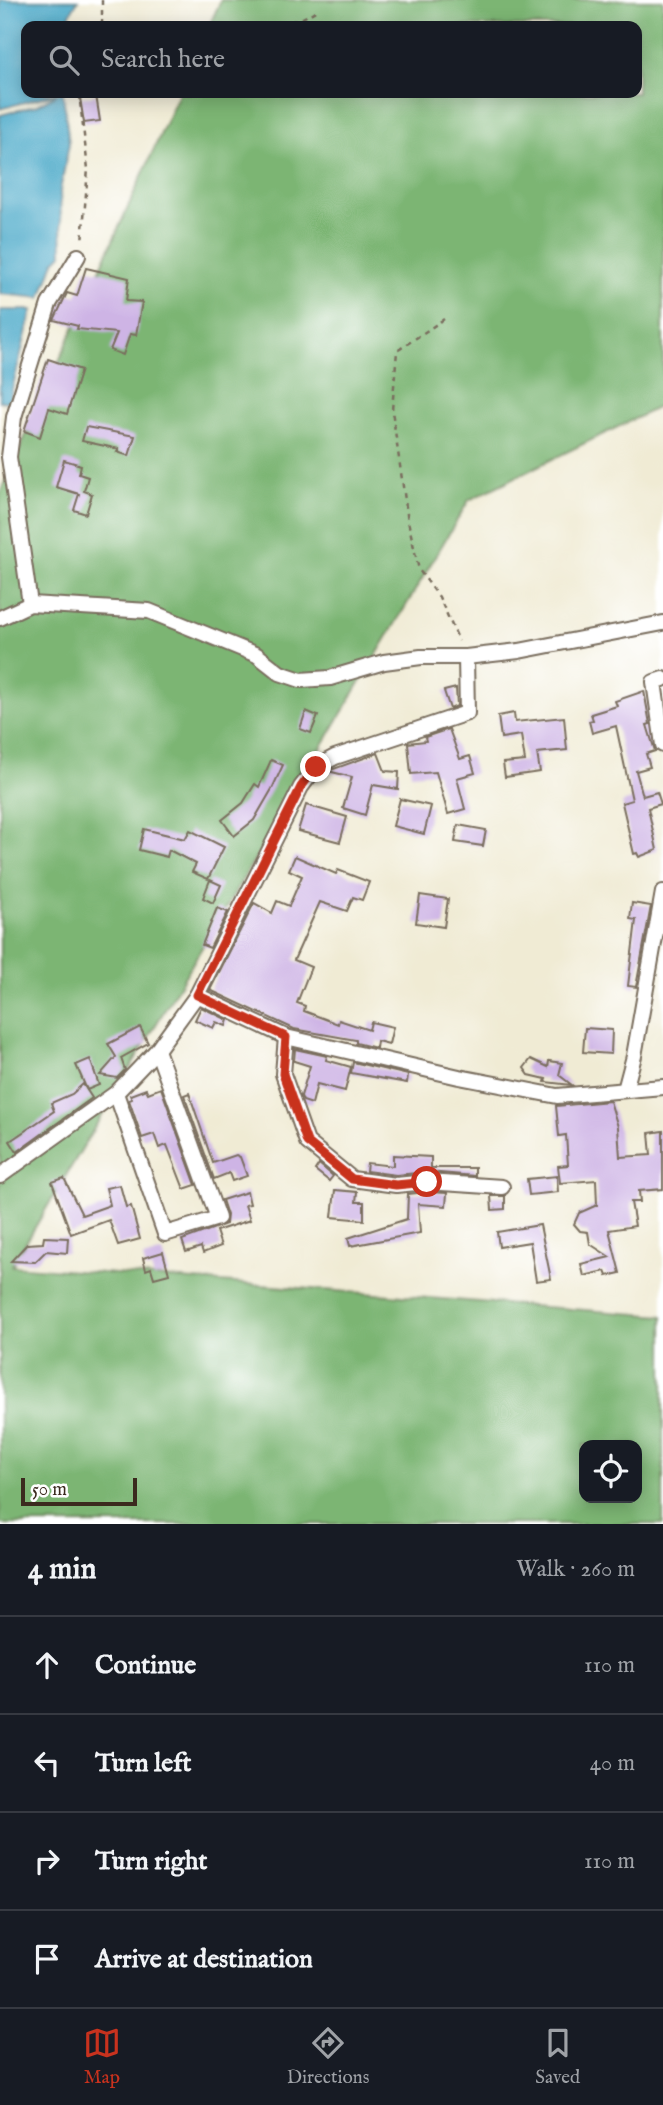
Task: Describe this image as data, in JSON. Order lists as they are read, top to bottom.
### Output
{
  "scale_bar": "50 m",
  "page": {
    "search": "Search here",
    "scale": "50 m",
    "heading": ["4 min", "Walk · 260 m"],
    "list": [
      ["Continue", "110 m"],
      ["Turn left", "40 m"],
      ["Turn right", "110 m"],
      "Arrive at destination"
    ],
    "nav": ["Map", "Directions", "Saved"]
  }
}
